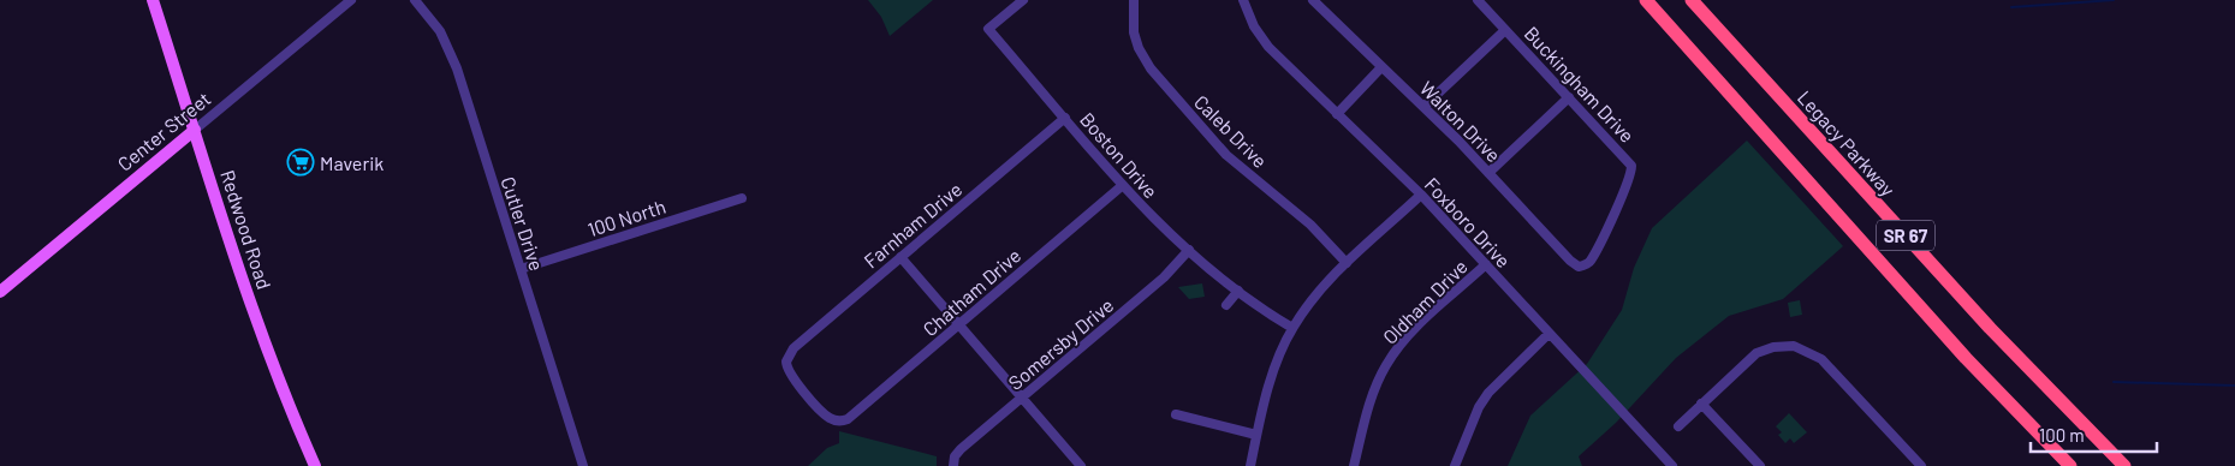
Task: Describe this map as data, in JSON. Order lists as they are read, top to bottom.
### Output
{
  "streets": {
    "highway": ["Legacy Parkway", "SR 67"],
    "main road": ["Center Street", "Redwood Road"],
    "street": [
      "Buckingham Drive",
      "Walton Drive",
      "Caleb Drive",
      "Boston Drive",
      "100 North",
      "Foxboro Drive",
      "Cutler Drive",
      "Farnham Drive",
      "Chatham Drive",
      "Oldham Drive",
      "Somersby Drive"
    ]
  },
  "crossings": [
    ["Buckingham Drive", "Walton Drive"],
    ["Center Street", "Redwood Road"],
    ["Boston Drive", "Farnham Drive"],
    ["Boston Drive", "Chatham Drive"],
    ["Boston Drive", "Somersby Drive"],
    ["100 North", "Cutler Drive"],
    ["Foxboro Drive", "Oldham Drive"],
    ["Farnham Drive", "Chatham Drive"]
  ],
  "places": {
    "supermarket": ["Maverik"]
  },
  "scale_bar": "100 m"
}
